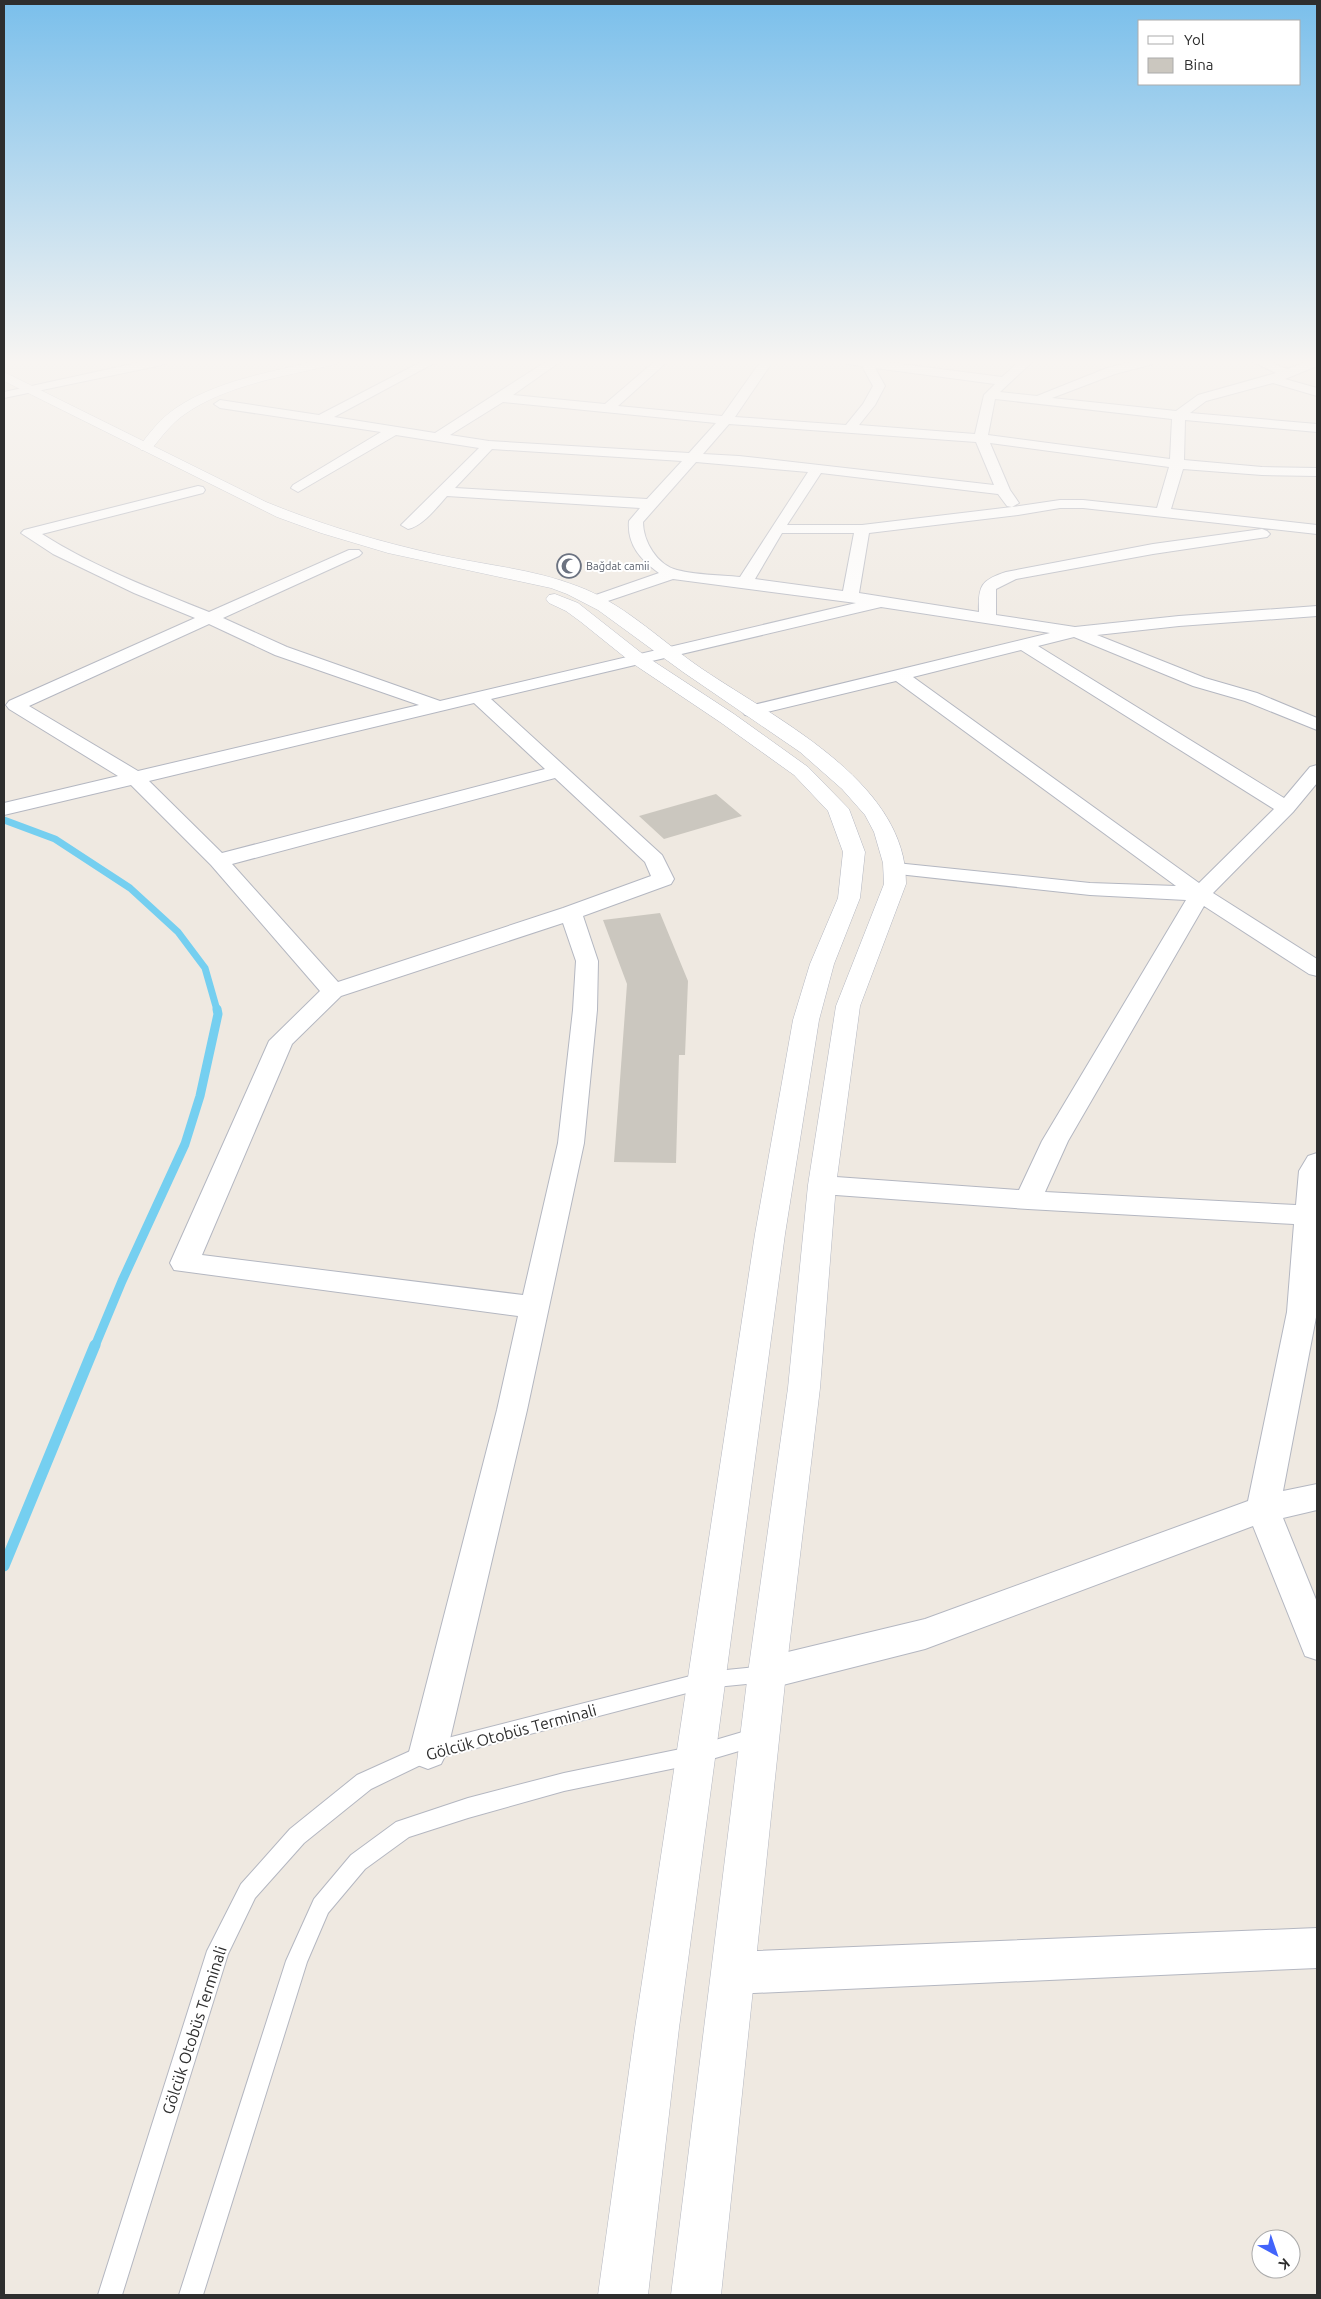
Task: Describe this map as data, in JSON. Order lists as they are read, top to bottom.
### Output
{
  "streets": {
    "lane": ["Gölcük Otobüs Terminali"]
  },
  "places": {
    "mosque": ["Bağdat camii"]
  },
  "legend": ["Yol", "Bina"],
  "north": "bottom right"
}
